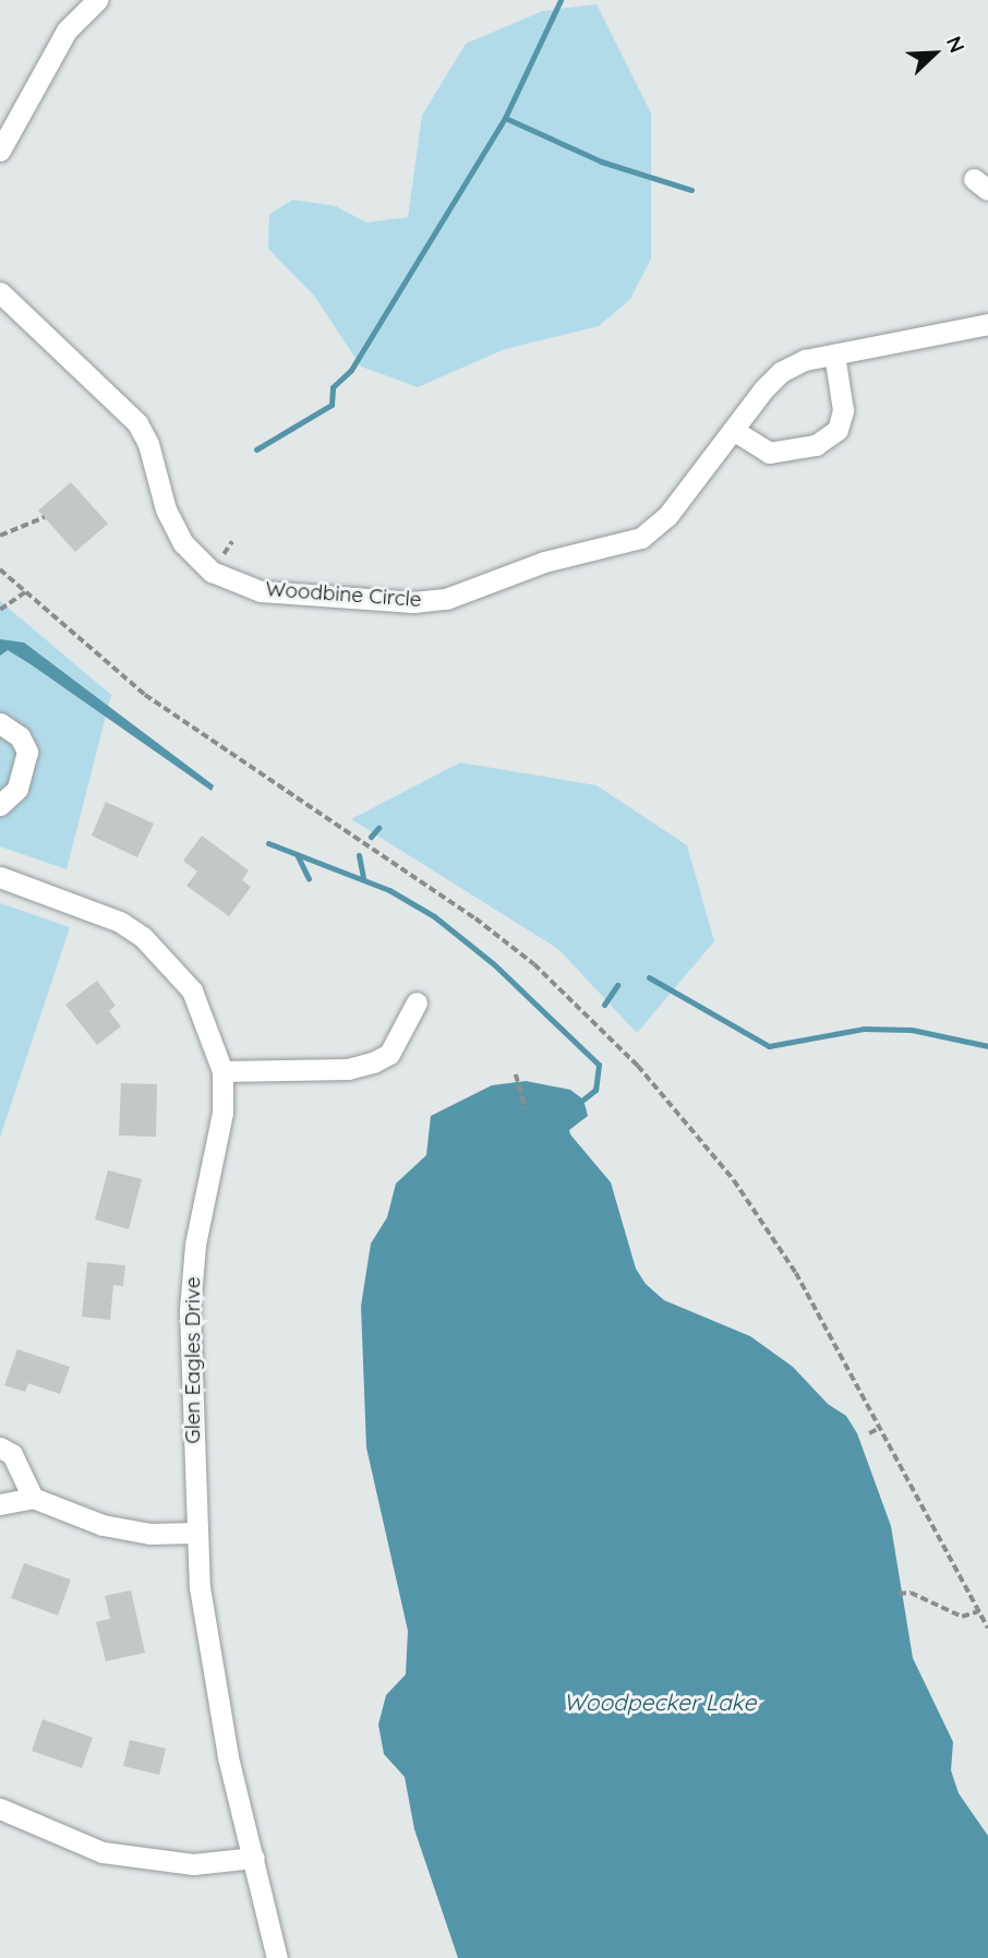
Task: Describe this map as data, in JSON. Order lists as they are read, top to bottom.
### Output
{
  "streets": {
    "street": ["Woodbine Circle", "Glen Eagles Drive"]
  },
  "water": ["Woodpecker Lake"],
  "north": "top right"
}
